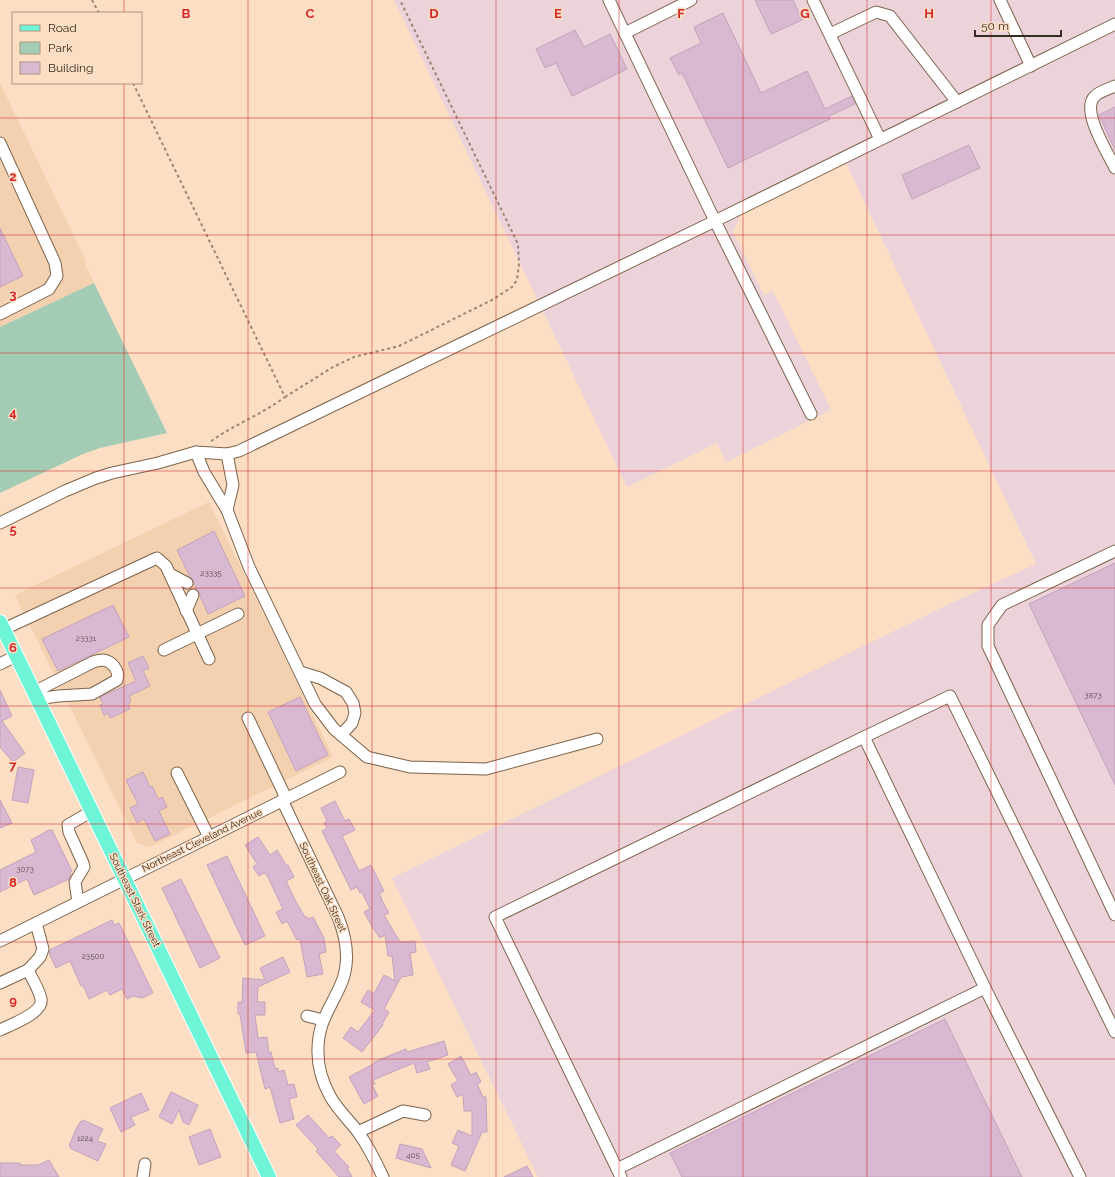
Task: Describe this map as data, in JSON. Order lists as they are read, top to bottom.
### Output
{
  "streets": {
    "main road": ["Southeast Stark Street"],
    "street": ["Northeast Cleveland Avenue", "Southeast Oak Street"]
  },
  "crossings": [
    ["Northeast Cleveland Avenue", "Southeast Oak Street"],
    ["Northeast Cleveland Avenue", "Southeast Stark Street"]
  ],
  "house_numbers": [
    "23335",
    "23331",
    "3873",
    "3073",
    "23500",
    "1224",
    "405"
  ],
  "legend": ["Road", "Park", "Building"],
  "scale_bar": "50 m",
  "grid": {
    "columns": [
      "B",
      "C",
      "D",
      "E",
      "F",
      "G",
      "H"
    ],
    "rows": [
      "2",
      "3",
      "4",
      "5",
      "6",
      "7",
      "8",
      "9"
    ]
  }
}
